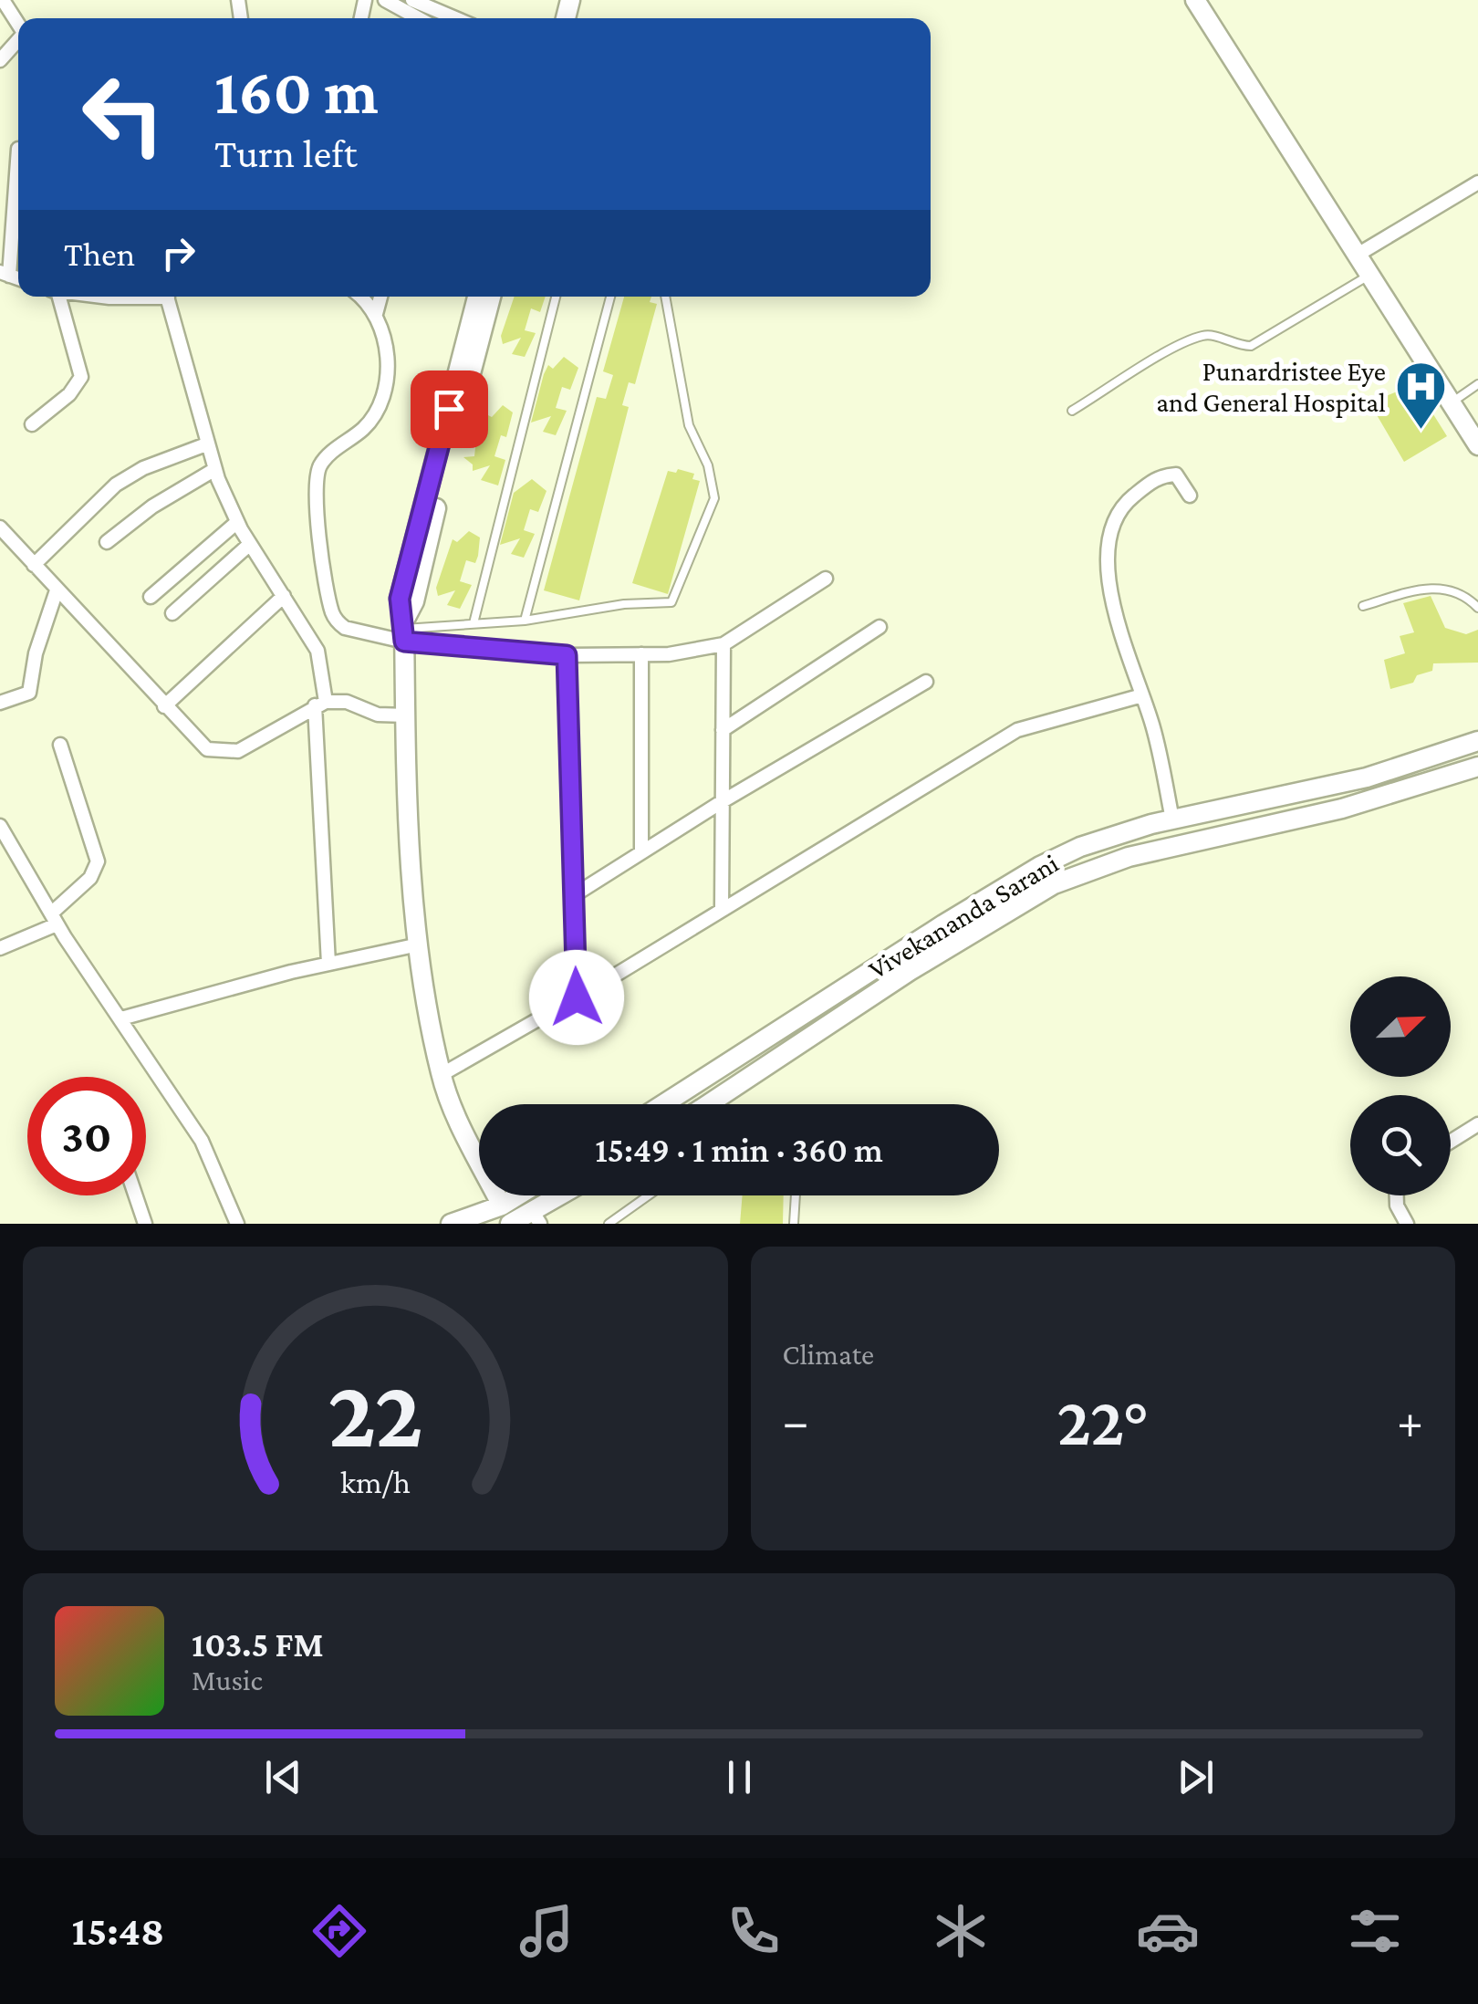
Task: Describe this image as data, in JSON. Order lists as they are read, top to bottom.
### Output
{
  "streets": {
    "street": ["Vivekananda Sarani"]
  },
  "places": {
    "hospital": ["Punardristee Eye and General Hospital"]
  },
  "north": "top right",
  "page": {
    "turn": ["160 m", "Turn left"],
    "then": "Then",
    "limit": "30",
    "trip": "15:49 · 1 min · 360 m",
    "tile": "Climate",
    "heat": ["−", "22°", "+"],
    "song": ["103.5 FM", "Music"],
    "tabs": "15:48",
    "gauge": ["22", "km/h"]
  }
}
